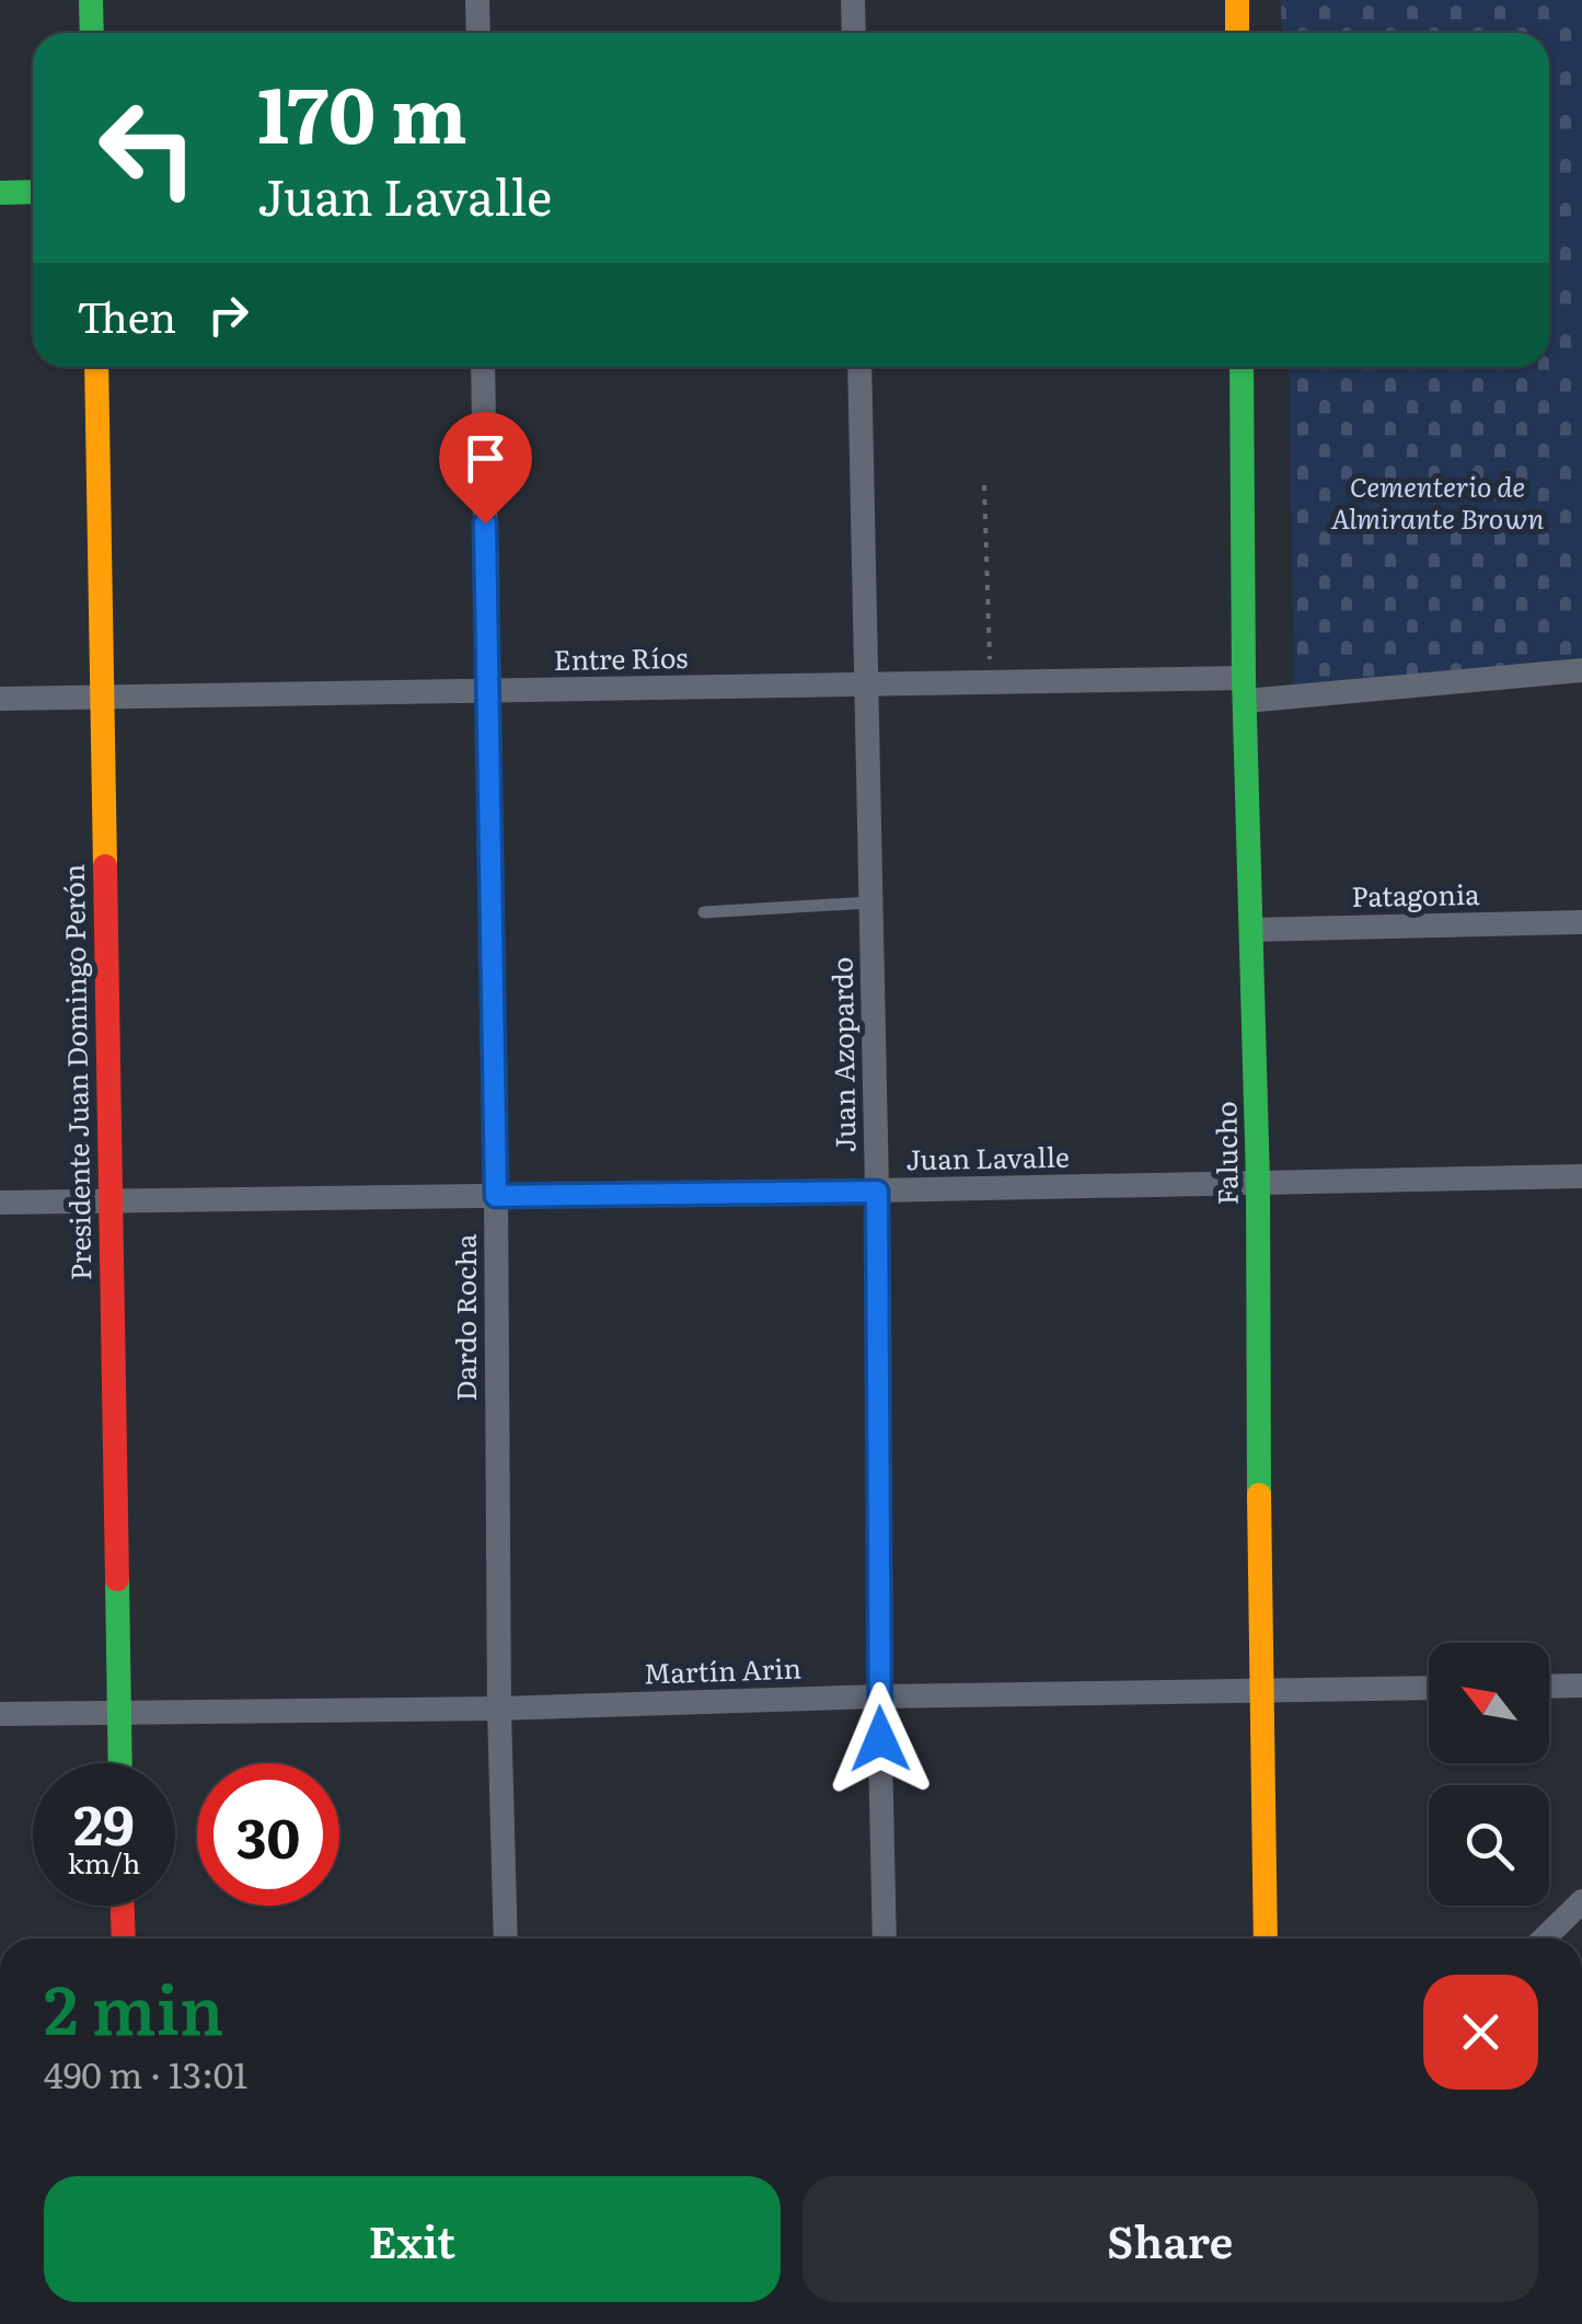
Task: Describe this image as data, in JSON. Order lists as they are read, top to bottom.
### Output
{
  "streets": {
    "street": [
      "Entre Ríos",
      "Patagonia",
      "Juan Azopardo",
      "Presidente Juan Domingo Perón",
      "Falucho",
      "Juan Lavalle",
      "Dardo Rocha",
      "Martín Arin"
    ]
  },
  "crossings": [
    ["Entre Ríos", "Juan Azopardo"],
    ["Entre Ríos", "Presidente Juan Domingo Perón"],
    ["Entre Ríos", "Falucho"],
    ["Entre Ríos", "Dardo Rocha"],
    ["Patagonia", "Falucho"],
    ["Juan Azopardo", "Juan Lavalle"],
    ["Juan Azopardo", "Martín Arin"],
    ["Presidente Juan Domingo Perón", "Juan Lavalle"],
    ["Presidente Juan Domingo Perón", "Martín Arin"],
    ["Falucho", "Juan Lavalle"],
    ["Falucho", "Martín Arin"],
    ["Juan Lavalle", "Dardo Rocha"],
    ["Dardo Rocha", "Martín Arin"]
  ],
  "parks": ["Cementerio de Almirante Brown"],
  "north": "top left",
  "page": {
    "turn": ["170 m", "Juan Lavalle"],
    "then": "Then",
    "speed": "29 km/h",
    "limit": "30",
    "heading": ["2 min", "490 m · 13:01"],
    "buttons": ["Exit", "Share"]
  }
}
